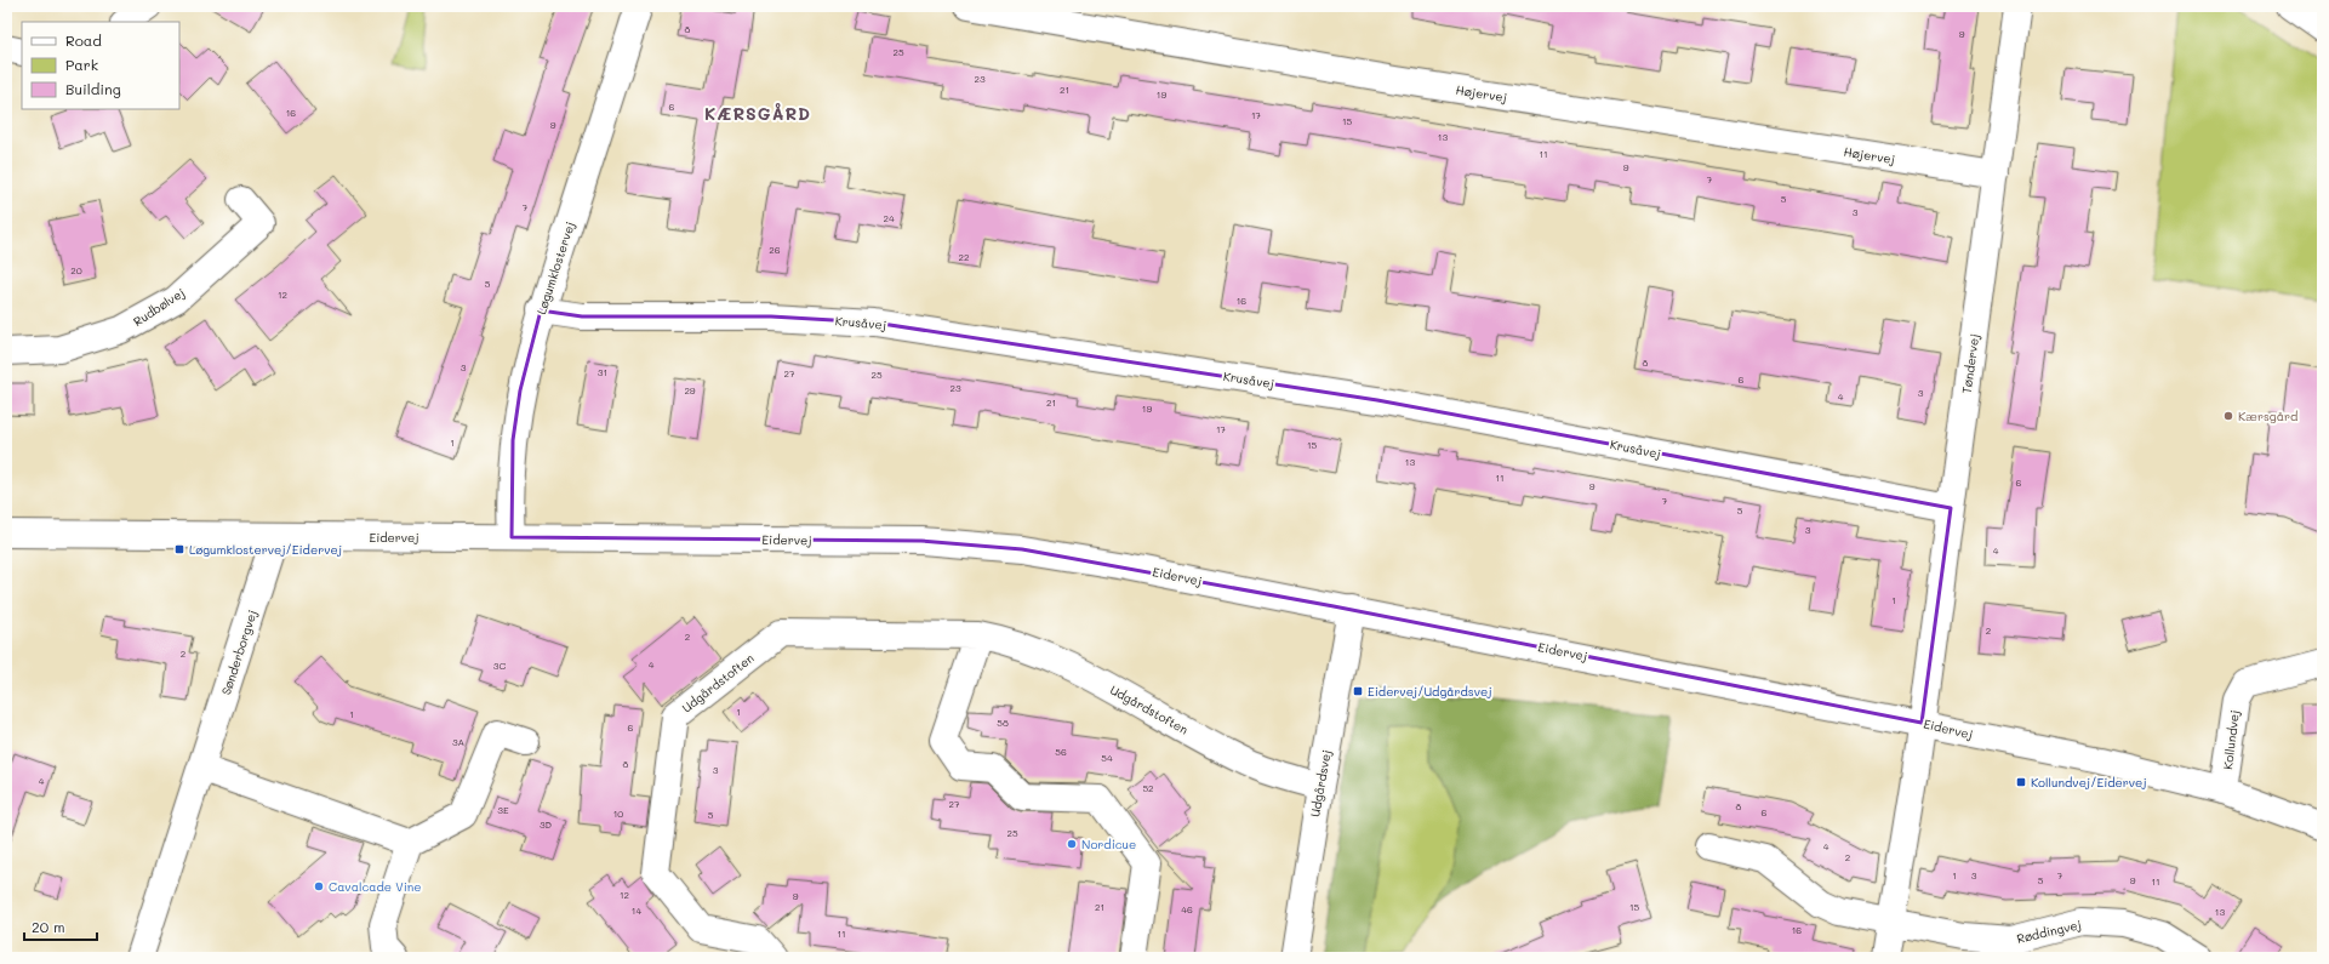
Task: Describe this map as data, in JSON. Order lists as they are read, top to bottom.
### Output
{
  "streets": {
    "street": [
      "Højervej",
      "Løgumklostervej",
      "Rudbølvej",
      "Krusåvej",
      "Tøndervej",
      "Eidervej",
      "Sønderborgvej",
      "Udgårdstoften",
      "Kollundvej",
      "Udgårdsvej",
      "Røddingvej"
    ]
  },
  "crossings": [
    ["Højervej", "Tøndervej"],
    ["Løgumklostervej", "Krusåvej"],
    ["Løgumklostervej", "Eidervej"],
    ["Krusåvej", "Tøndervej"],
    ["Tøndervej", "Eidervej"],
    ["Eidervej", "Sønderborgvej"],
    ["Eidervej", "Kollundvej"],
    ["Eidervej", "Udgårdsvej"],
    ["Udgårdstoften", "Udgårdsvej"]
  ],
  "districts": ["KÆRSGÅRD"],
  "places": {
    "other": ["Kærsgård", "Nordicue", "Cavalcade Vine"],
    "transit": ["Løgumklostervej/Eidervej", "Eidervej/Udgårdsvej", "Kollundvej/Eidervej"]
  },
  "house_numbers": [
    "8",
    "9",
    "25",
    "23",
    "21",
    "19",
    "6",
    "16",
    "17",
    "15",
    "9",
    "13",
    "11",
    "9",
    "7",
    "5",
    "7",
    "3",
    "24",
    "26",
    "22",
    "20",
    "5",
    "12",
    "16",
    "8",
    "3",
    "31",
    "27",
    "25",
    "6",
    "23",
    "29",
    "3",
    "4",
    "21",
    "19",
    "17",
    "1",
    "15",
    "13",
    "11",
    "6",
    "9",
    "7",
    "5",
    "3",
    "4",
    "1",
    "2",
    "2",
    "2",
    "4",
    "3C",
    "1",
    "1",
    "58",
    "6",
    "3A",
    "56",
    "54",
    "8",
    "3",
    "4",
    "52",
    "27",
    "8",
    "3E",
    "6",
    "10",
    "5",
    "3D",
    "25",
    "4",
    "2",
    "1",
    "3",
    "7",
    "5",
    "9",
    "11",
    "12",
    "9",
    "21",
    "15",
    "46",
    "14",
    "13",
    "16",
    "11"
  ],
  "legend": ["Road", "Park", "Building"],
  "scale_bar": "20 m"
}
